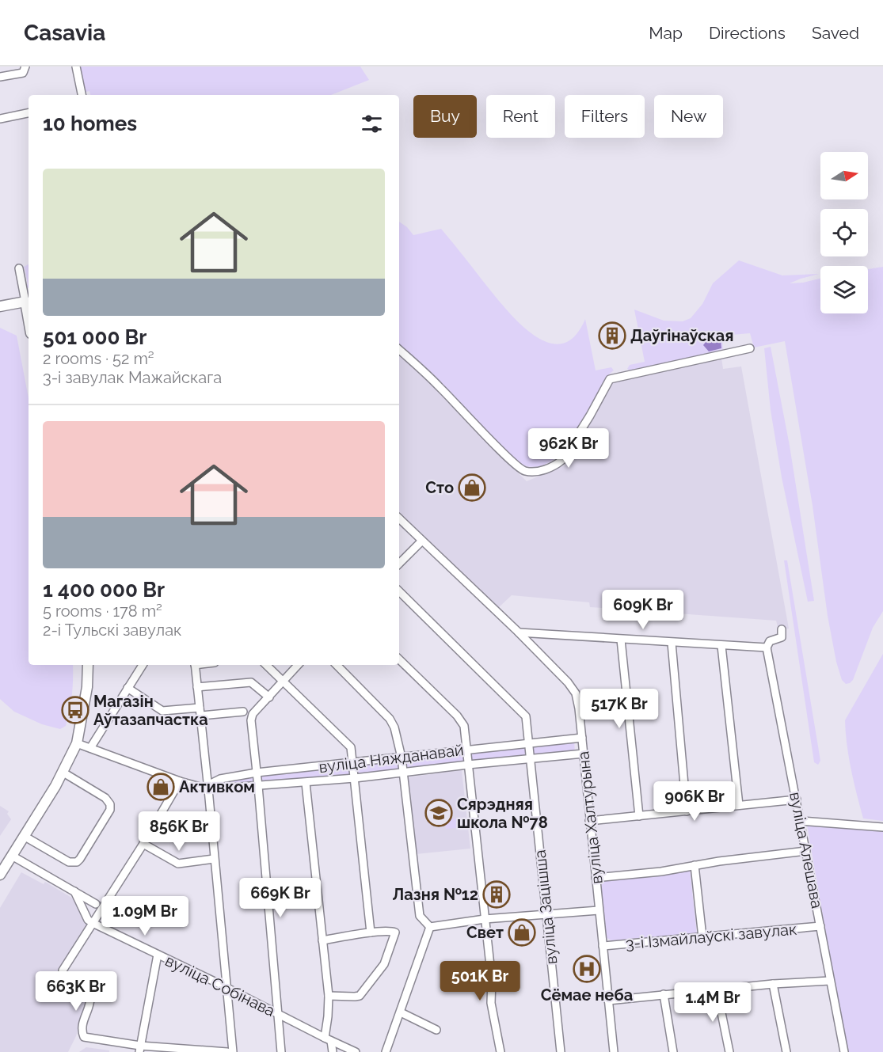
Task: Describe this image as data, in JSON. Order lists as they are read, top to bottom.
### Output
{
  "streets": {
    "street": [
      "вуліца Няжданавай",
      "вуліца Халтурына",
      "вуліца Алешава",
      "вуліца Зацішша",
      "3-і Ізмайлаўскі завулак",
      "вуліца Собінава"
    ]
  },
  "crossings": [
    ["вуліца Няжданавай", "вуліца Халтурына"],
    ["вуліца Няжданавай", "вуліца Зацішша"],
    ["вуліца Халтурына", "3-і Ізмайлаўскі завулак"],
    ["вуліца Алешава", "3-і Ізмайлаўскі завулак"]
  ],
  "places": {
    "building": ["Даўгінаўская", "Лазня №12"],
    "shop": ["Сто", "Активком", "Свет"],
    "bus stop": ["Магазін Аўтазапчастка"],
    "school or university": ["Сярэдняя школа №78"],
    "hospital": ["Сёмае неба"]
  },
  "north": "right",
  "page": {
    "header": "Casavia",
    "nav": ["Map", "Directions", "Saved"],
    "chip": [
      "Buy",
      "Rent",
      "Filters",
      "New"
    ],
    "heading": "10 homes",
    "list": [
      {
        "name": "501 000 Br",
        "note": "2 rooms · 52 m² · 3-і завулак Мажайскага"
      },
      {
        "name": "1 400 000 Br",
        "note": "5 rooms · 178 m² · 2-і Тульскі завулак"
      }
    ],
    "price": [
      "962K Br",
      "609K Br",
      "517K Br",
      "906K Br",
      "856K Br",
      "669K Br",
      "1.09M Br",
      "501K Br",
      "663K Br",
      "1.4M Br"
    ]
  }
}
